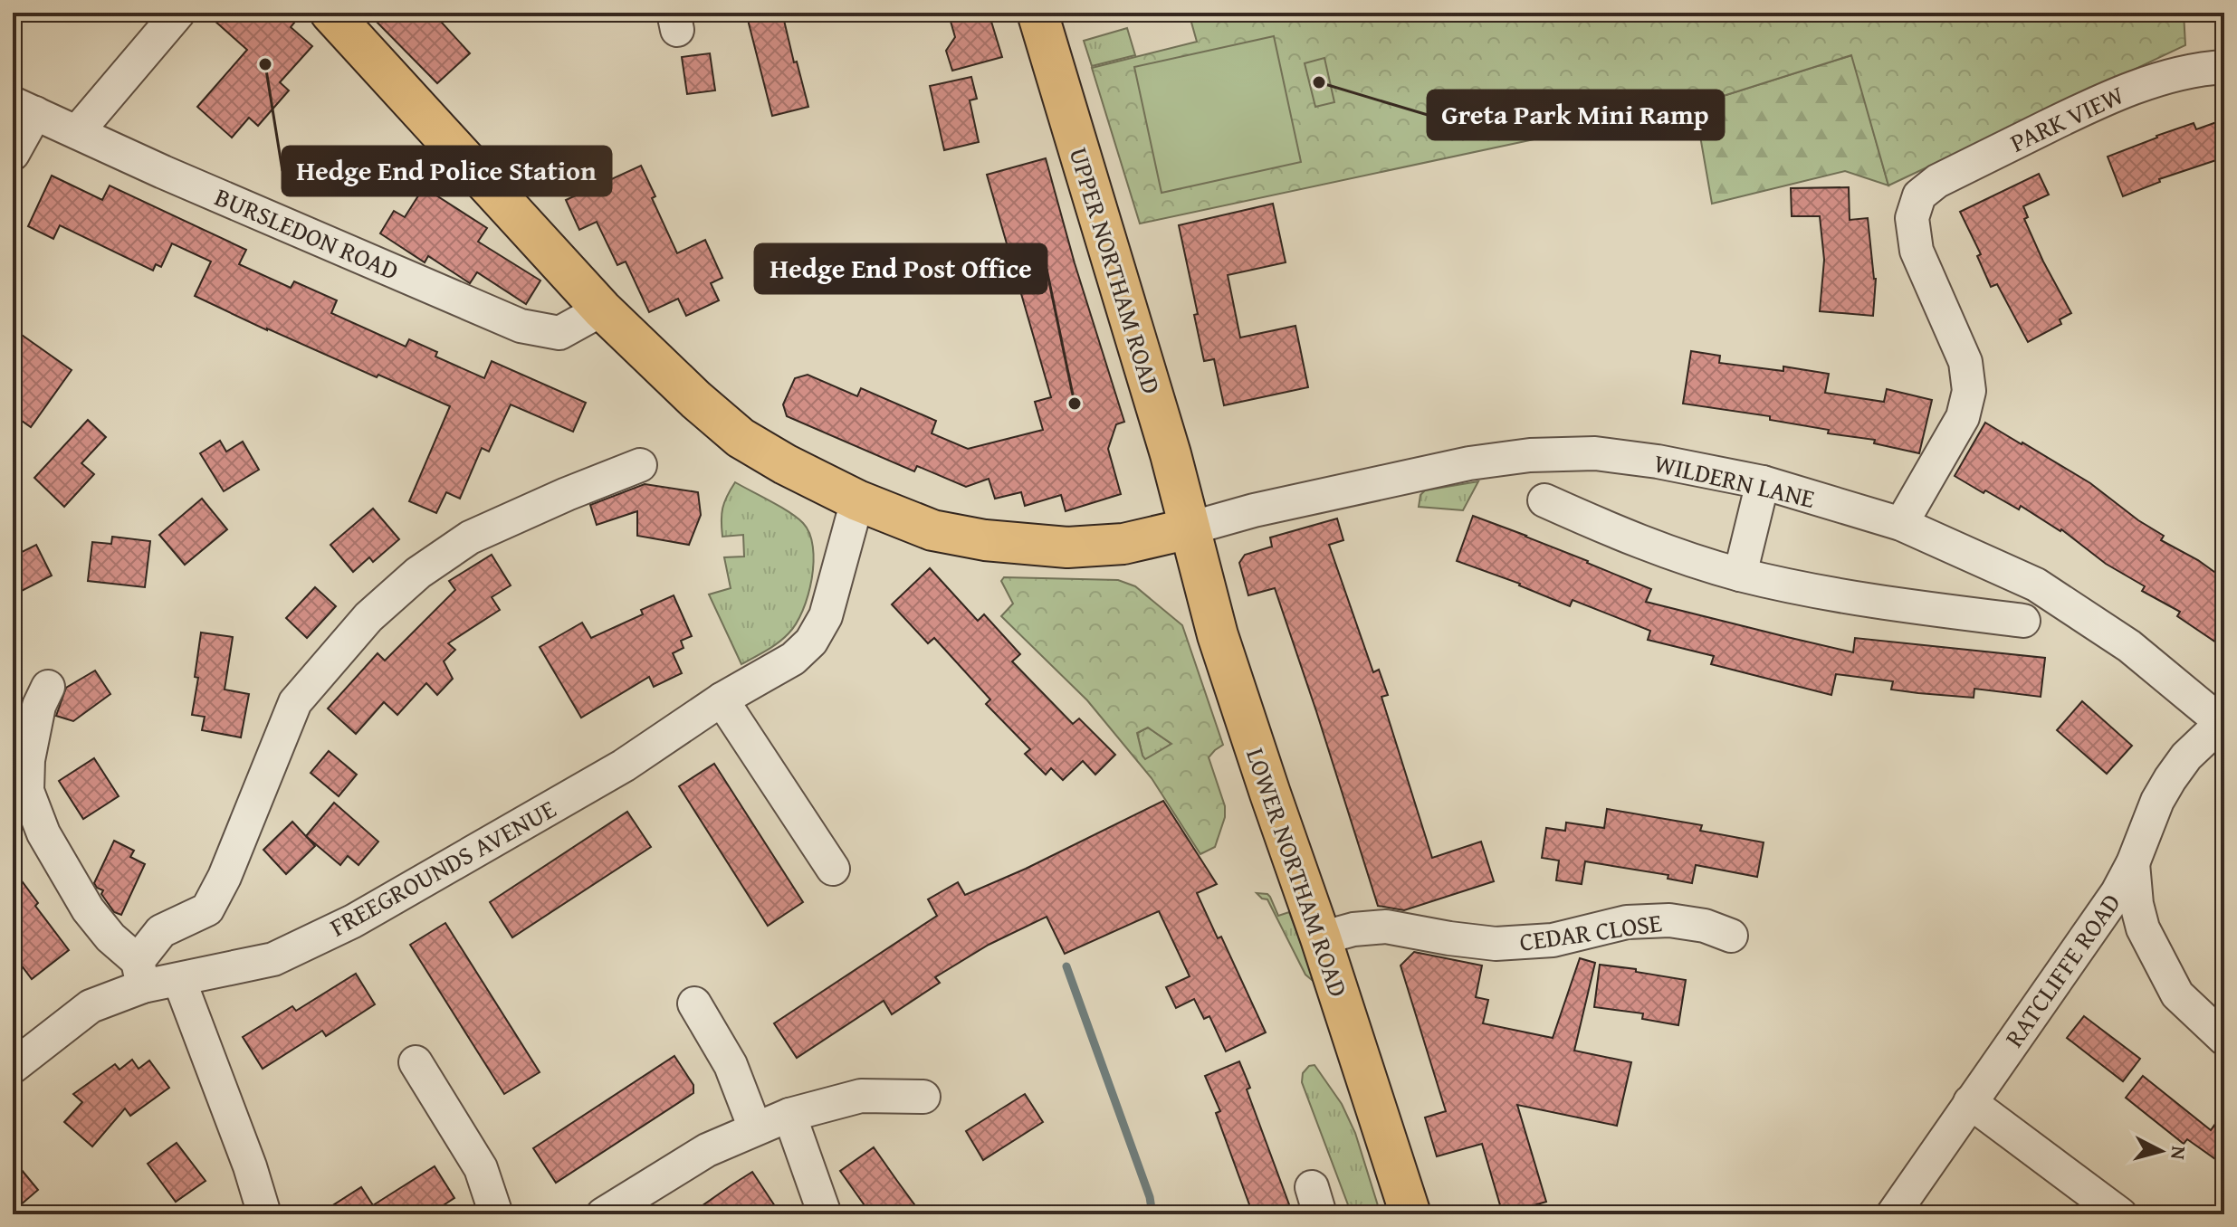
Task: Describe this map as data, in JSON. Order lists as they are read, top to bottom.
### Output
{
  "streets": {
    "main road": ["UPPER NORTHAM ROAD", "LOWER NORTHAM ROAD"],
    "street": [
      "PARK VIEW",
      "BURSLEDON ROAD",
      "WILDERN LANE",
      "FREEGROUNDS AVENUE",
      "CEDAR CLOSE",
      "RATCLIFFE ROAD"
    ]
  },
  "crossings": [
    ["PARK VIEW", "WILDERN LANE"],
    ["UPPER NORTHAM ROAD", "WILDERN LANE"],
    ["UPPER NORTHAM ROAD", "LOWER NORTHAM ROAD"],
    ["WILDERN LANE", "LOWER NORTHAM ROAD"],
    ["WILDERN LANE", "RATCLIFFE ROAD"],
    ["LOWER NORTHAM ROAD", "CEDAR CLOSE"]
  ],
  "places": ["Hedge End Police Station", "Greta Park Mini Ramp", "Hedge End Post Office"],
  "north": "right"
}
